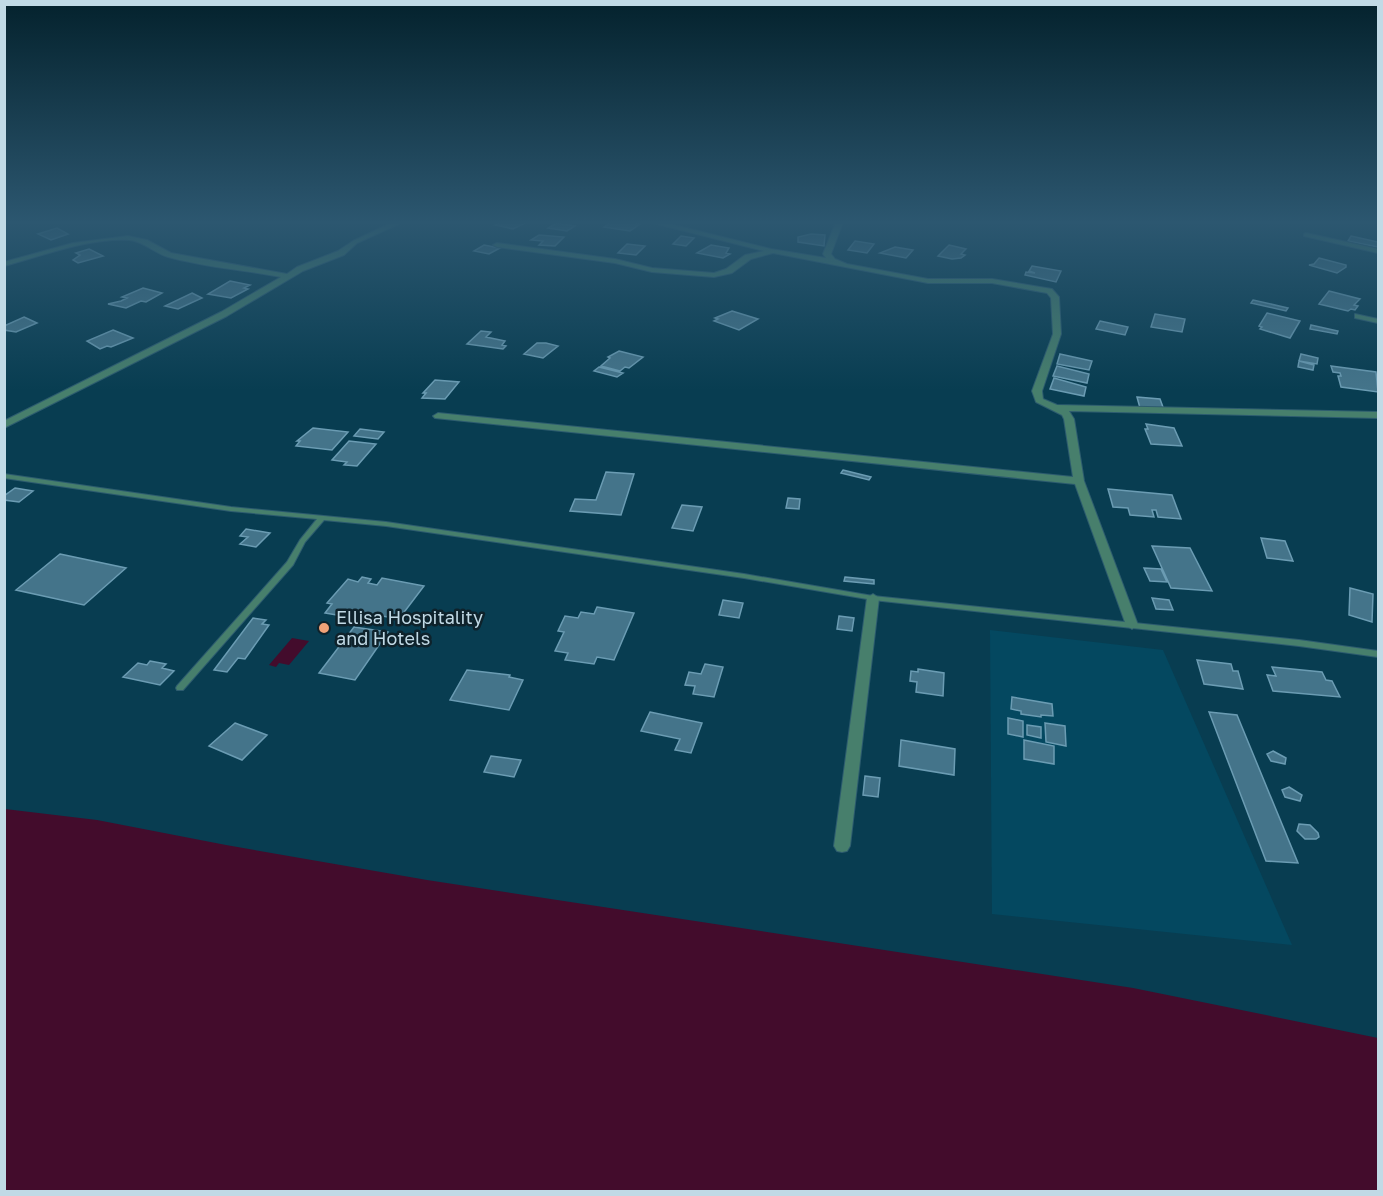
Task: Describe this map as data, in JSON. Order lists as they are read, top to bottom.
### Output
{
  "places": ["Ellisa Hospitality and Hotels"]
}
